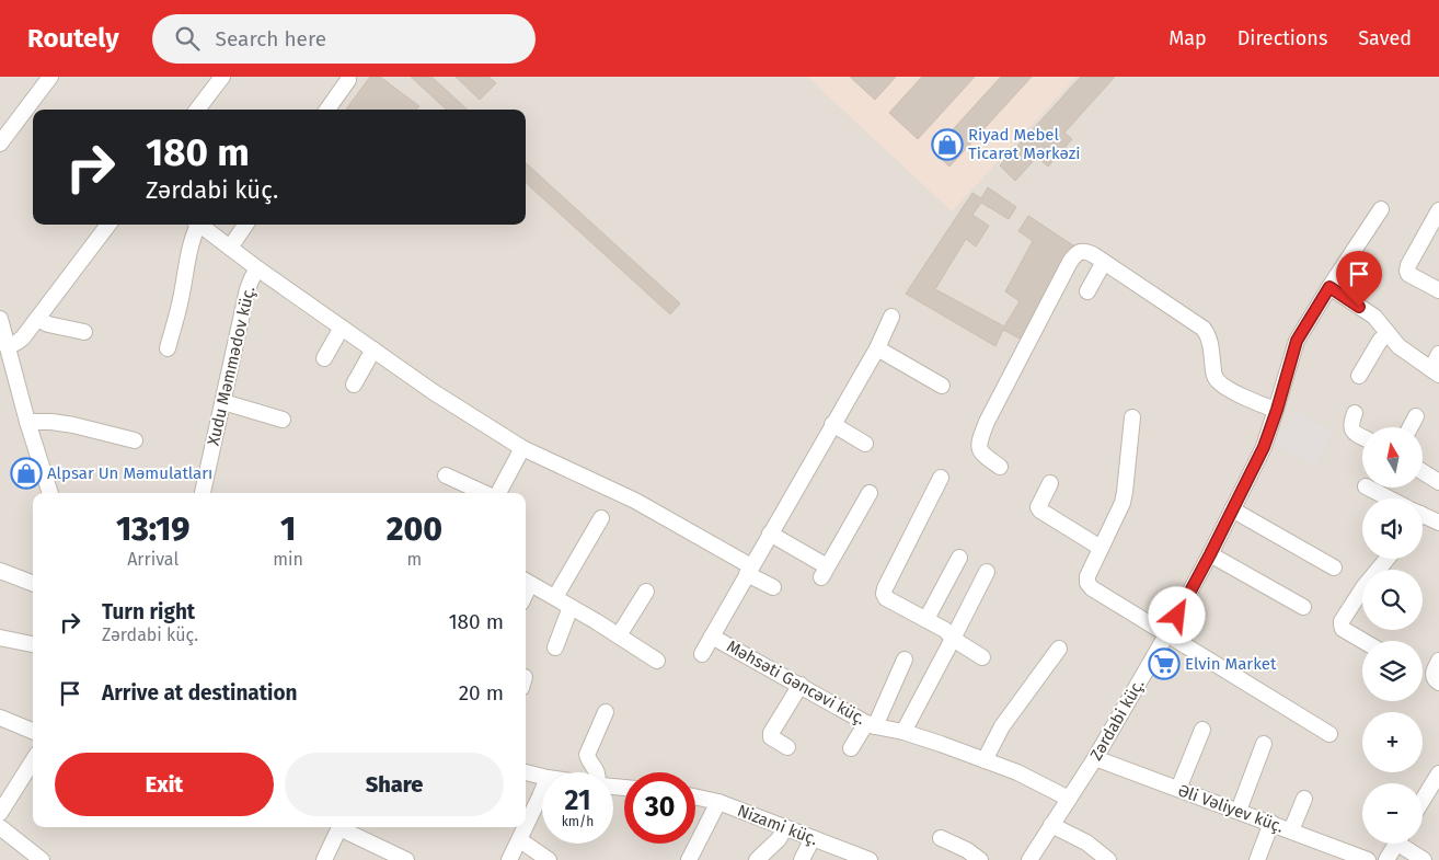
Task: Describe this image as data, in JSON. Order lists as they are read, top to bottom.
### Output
{
  "streets": {
    "street": [
      "Xudu Məmmədov küç.",
      "Məhsəti Gəncəvi küç.",
      "Zərdabi küç.",
      "Əli Vəliyev küç.",
      "Nizami küç."
    ]
  },
  "crossings": [
    ["Məhsəti Gəncəvi küç.", "Zərdabi küç."],
    ["Zərdabi küç.", "Əli Vəliyev küç."]
  ],
  "places": {
    "shop": ["Riyad Mebel Ticarət Mərkəzi", "Alpsar Un Məmulatları"],
    "supermarket": ["Elvin Market"]
  },
  "north": "top",
  "page": {
    "header": "Routely",
    "search": "Search here",
    "nav": ["Map", "Directions", "Saved"],
    "turn": ["180 m", "Zərdabi küç."],
    "map_buttons": ["+", "−"],
    "eta": [
      "13:19",
      "Arrival",
      "1",
      "min",
      "200",
      "m"
    ],
    "list": [
      {
        "name": "Turn right",
        "note": "Zərdabi küç.",
        "value": "180 m"
      },
      {
        "name": "Arrive at destination",
        "value": "20 m"
      }
    ],
    "buttons": ["Exit", "Share"],
    "speed": "21 km/h",
    "limit": "30"
  }
}
